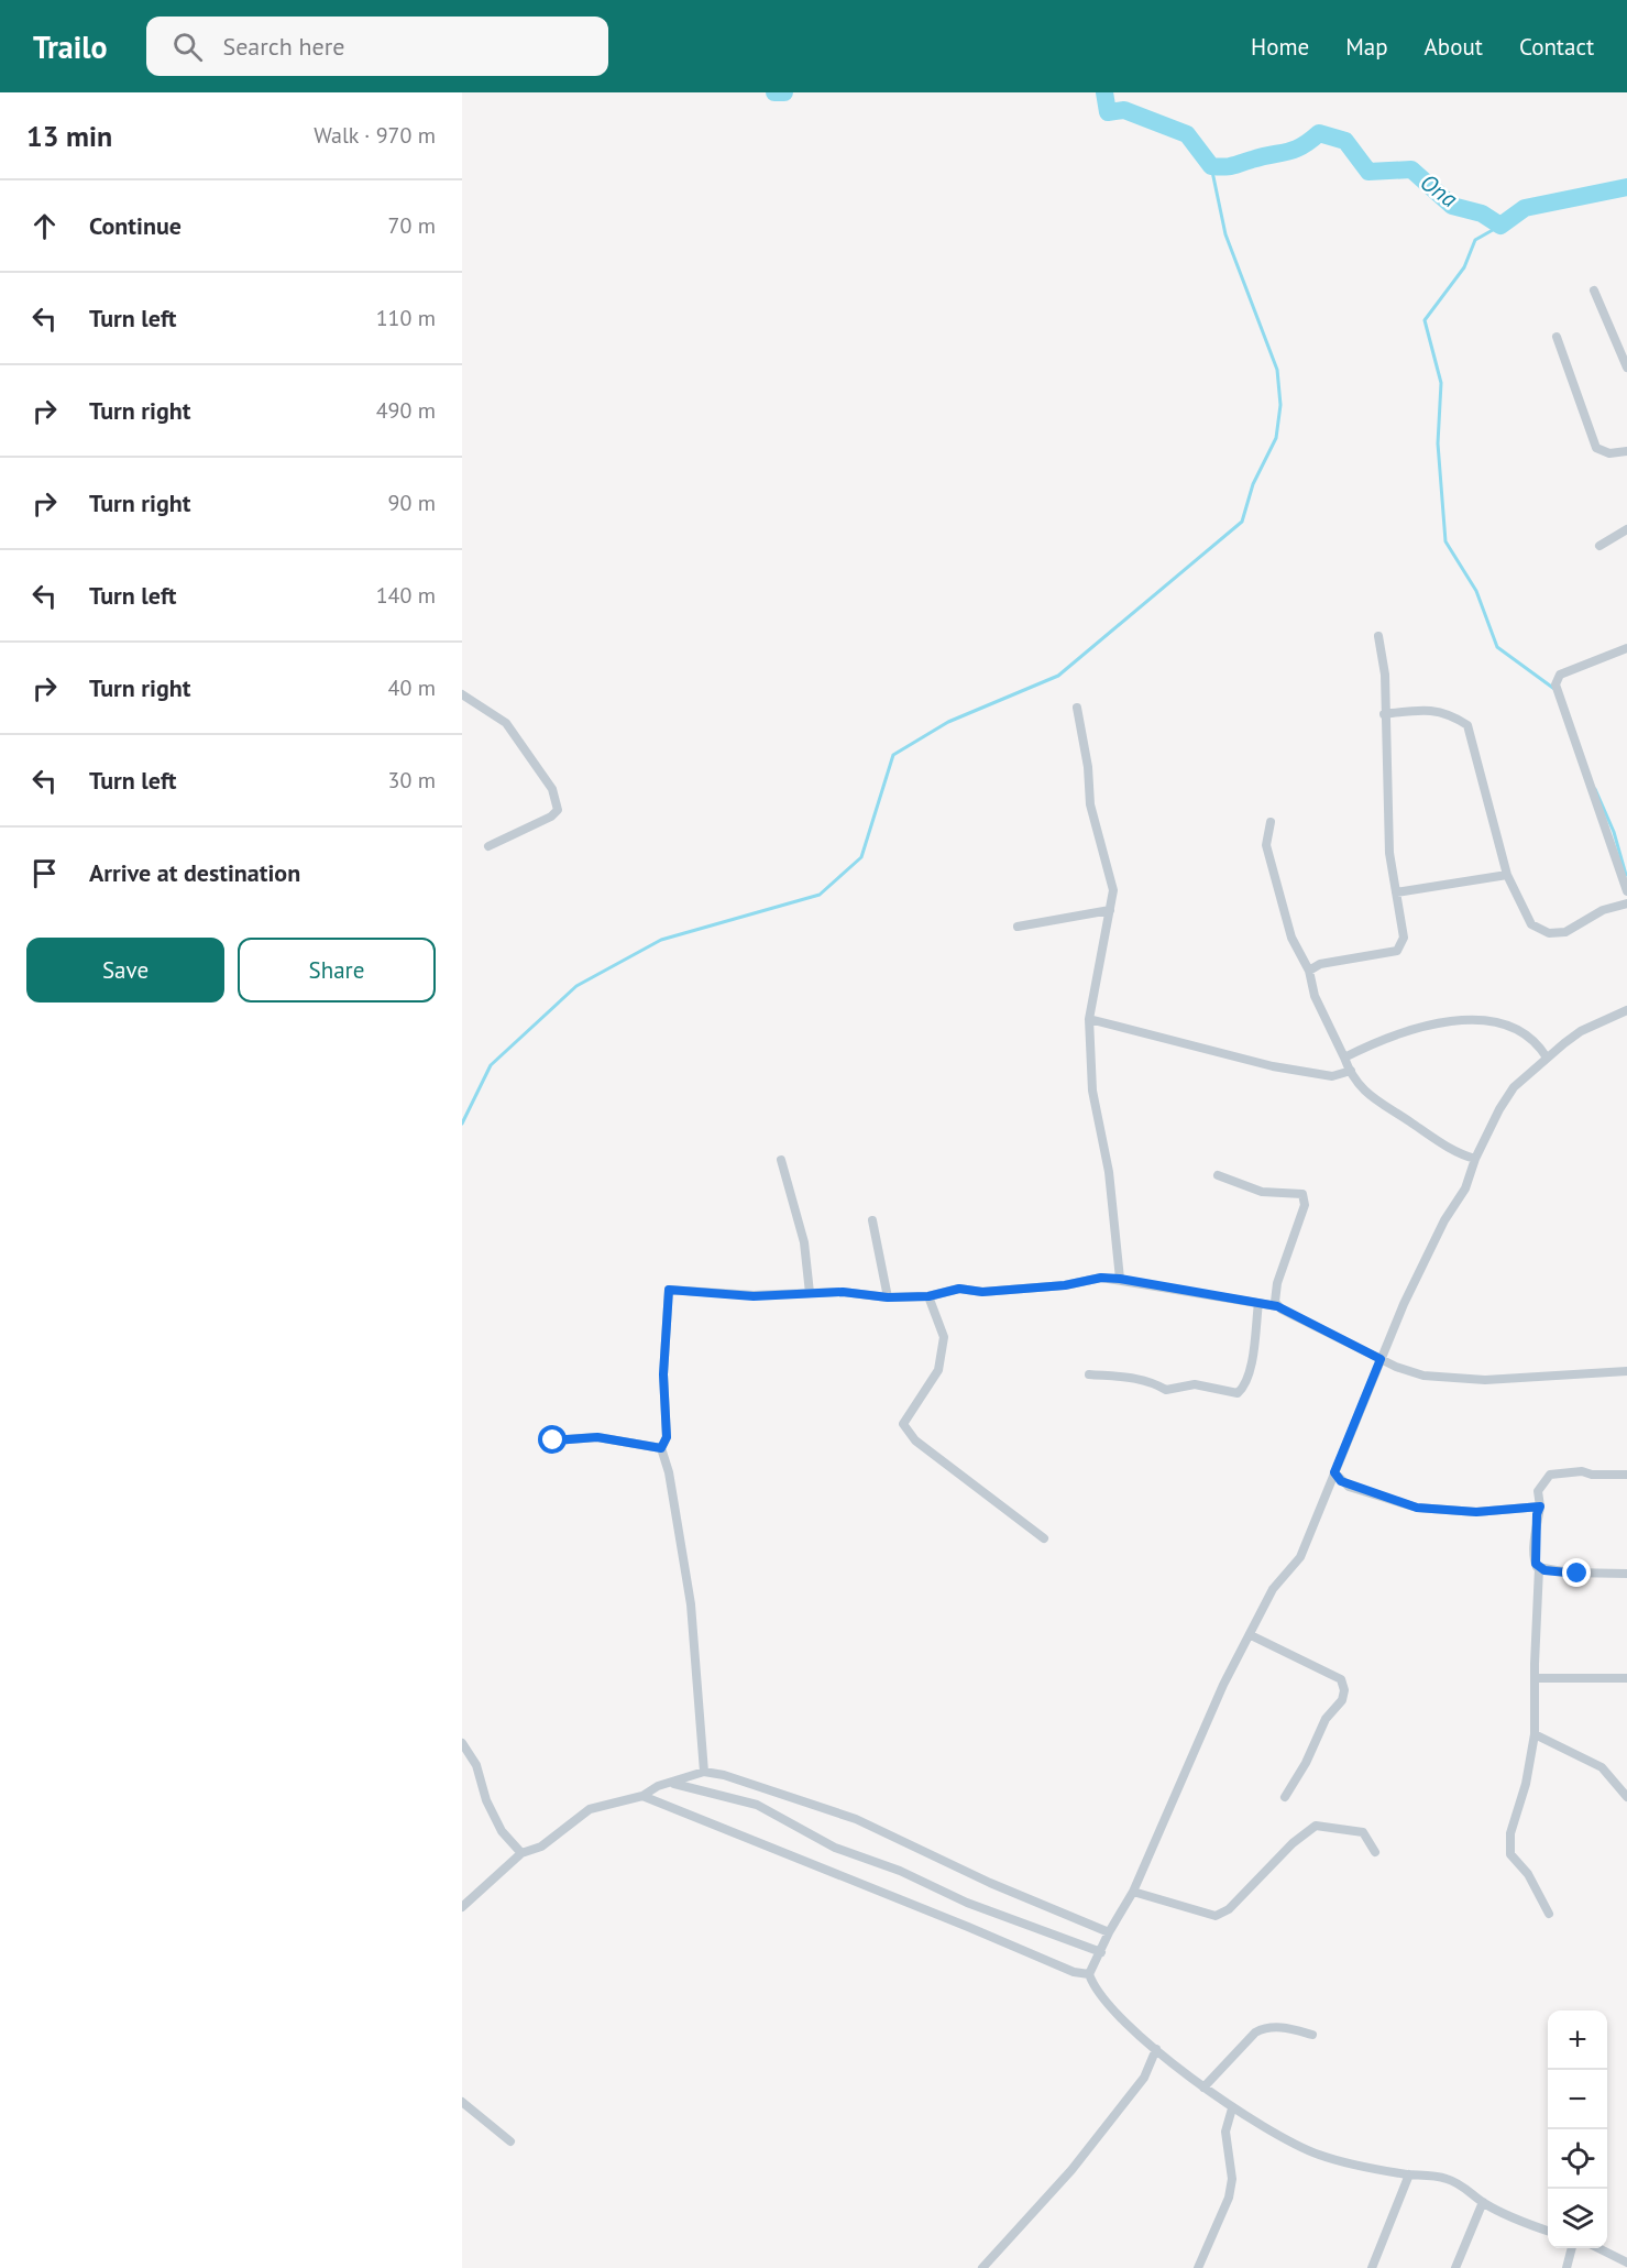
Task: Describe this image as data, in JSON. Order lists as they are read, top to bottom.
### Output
{
  "water": ["Ona"],
  "page": {
    "header": "Trailo",
    "search": "Search here",
    "nav": [
      "Home",
      "Map",
      "About",
      "Contact"
    ],
    "heading": ["13 min", "Walk · 970 m"],
    "list": [
      ["Continue", "70 m"],
      ["Turn left", "110 m"],
      ["Turn right", "490 m"],
      ["Turn right", "90 m"],
      ["Turn left", "140 m"],
      ["Turn right", "40 m"],
      ["Turn left", "30 m"],
      "Arrive at destination"
    ],
    "buttons": ["Save", "Share"],
    "map_buttons": ["+", "−"]
  }
}
